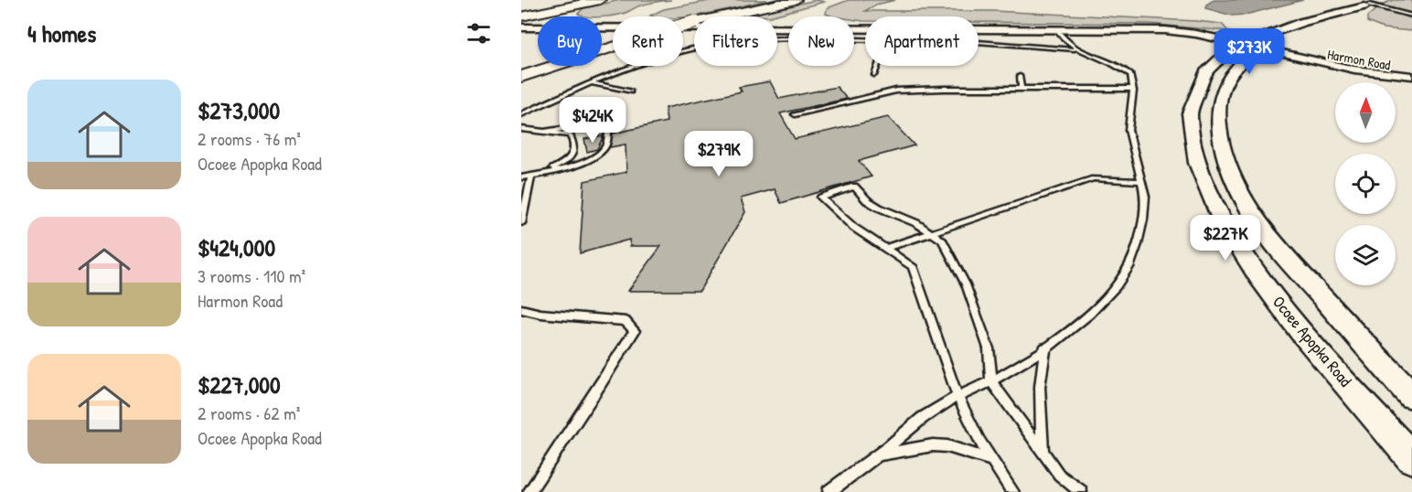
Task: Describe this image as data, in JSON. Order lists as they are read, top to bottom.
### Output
{
  "streets": {
    "main road": ["Harmon Road", "Ocoee Apopka Road"]
  },
  "crossings": [
    ["Harmon Road", "Ocoee Apopka Road"]
  ],
  "north": "top",
  "page": {
    "heading": "4 homes",
    "chip": [
      "Buy",
      "Rent",
      "Filters",
      "New",
      "Apartment"
    ],
    "price": [
      "$273K",
      "$424K",
      "$279K",
      "$227K"
    ],
    "list": [
      {
        "name": "$273,000",
        "note": "2 rooms · 76 m² · Ocoee Apopka Road"
      },
      {
        "name": "$424,000",
        "note": "3 rooms · 110 m² · Harmon Road"
      },
      {
        "name": "$227,000",
        "note": "2 rooms · 62 m² · Ocoee Apopka Road"
      }
    ]
  }
}
